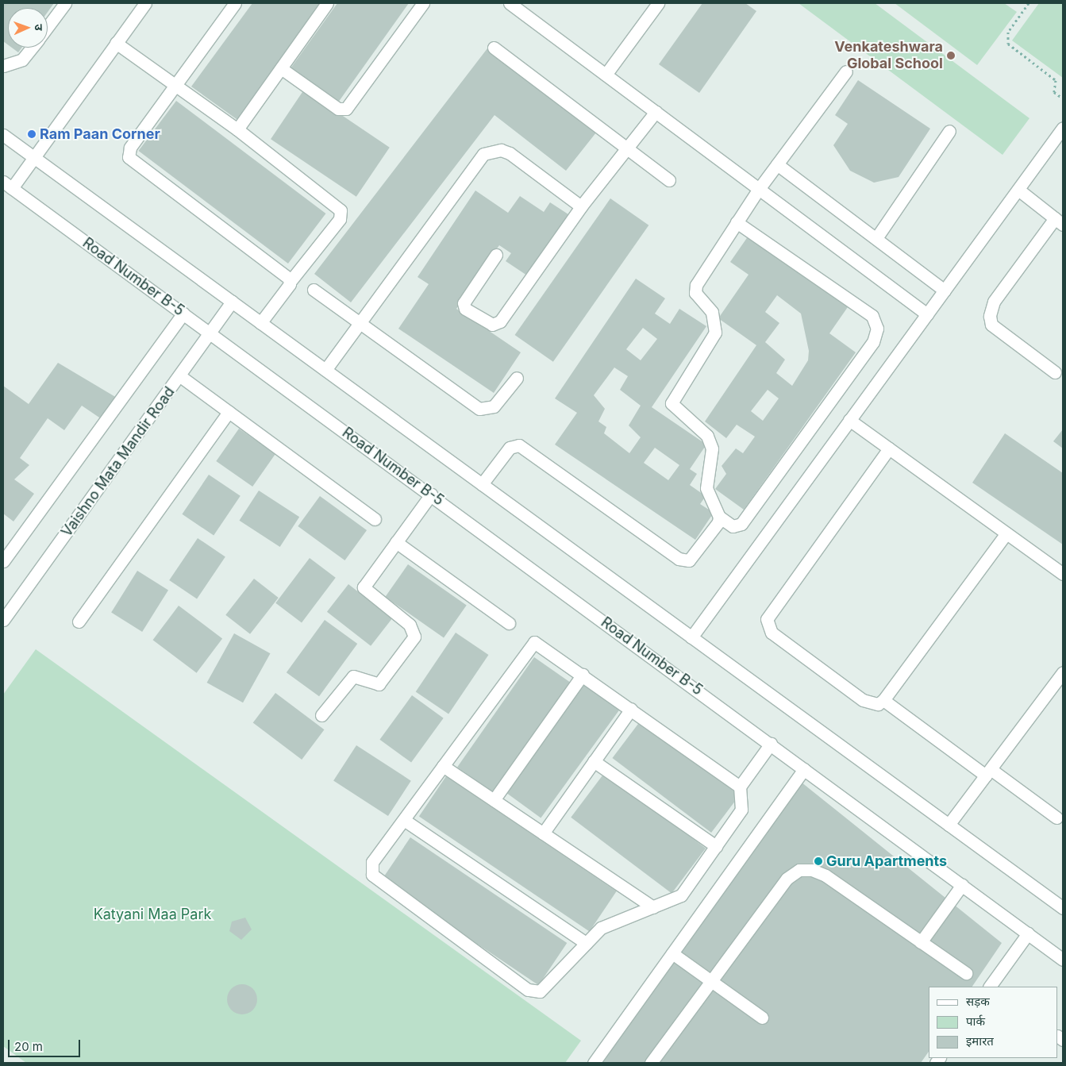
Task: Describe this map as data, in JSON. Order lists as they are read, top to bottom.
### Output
{
  "streets": {
    "street": ["Road Number B-5", "Vaishno Mata Mandir Road"]
  },
  "crossings": [
    ["Road Number B-5", "Vaishno Mata Mandir Road"]
  ],
  "parks": ["Katyani Maa Park"],
  "places": ["Venkateshwara Global School", "Ram Paan Corner", "Guru Apartments"],
  "legend": ["सड़क", "पार्क", "इमारत"],
  "scale_bar": "20 m",
  "north": "right"
}
